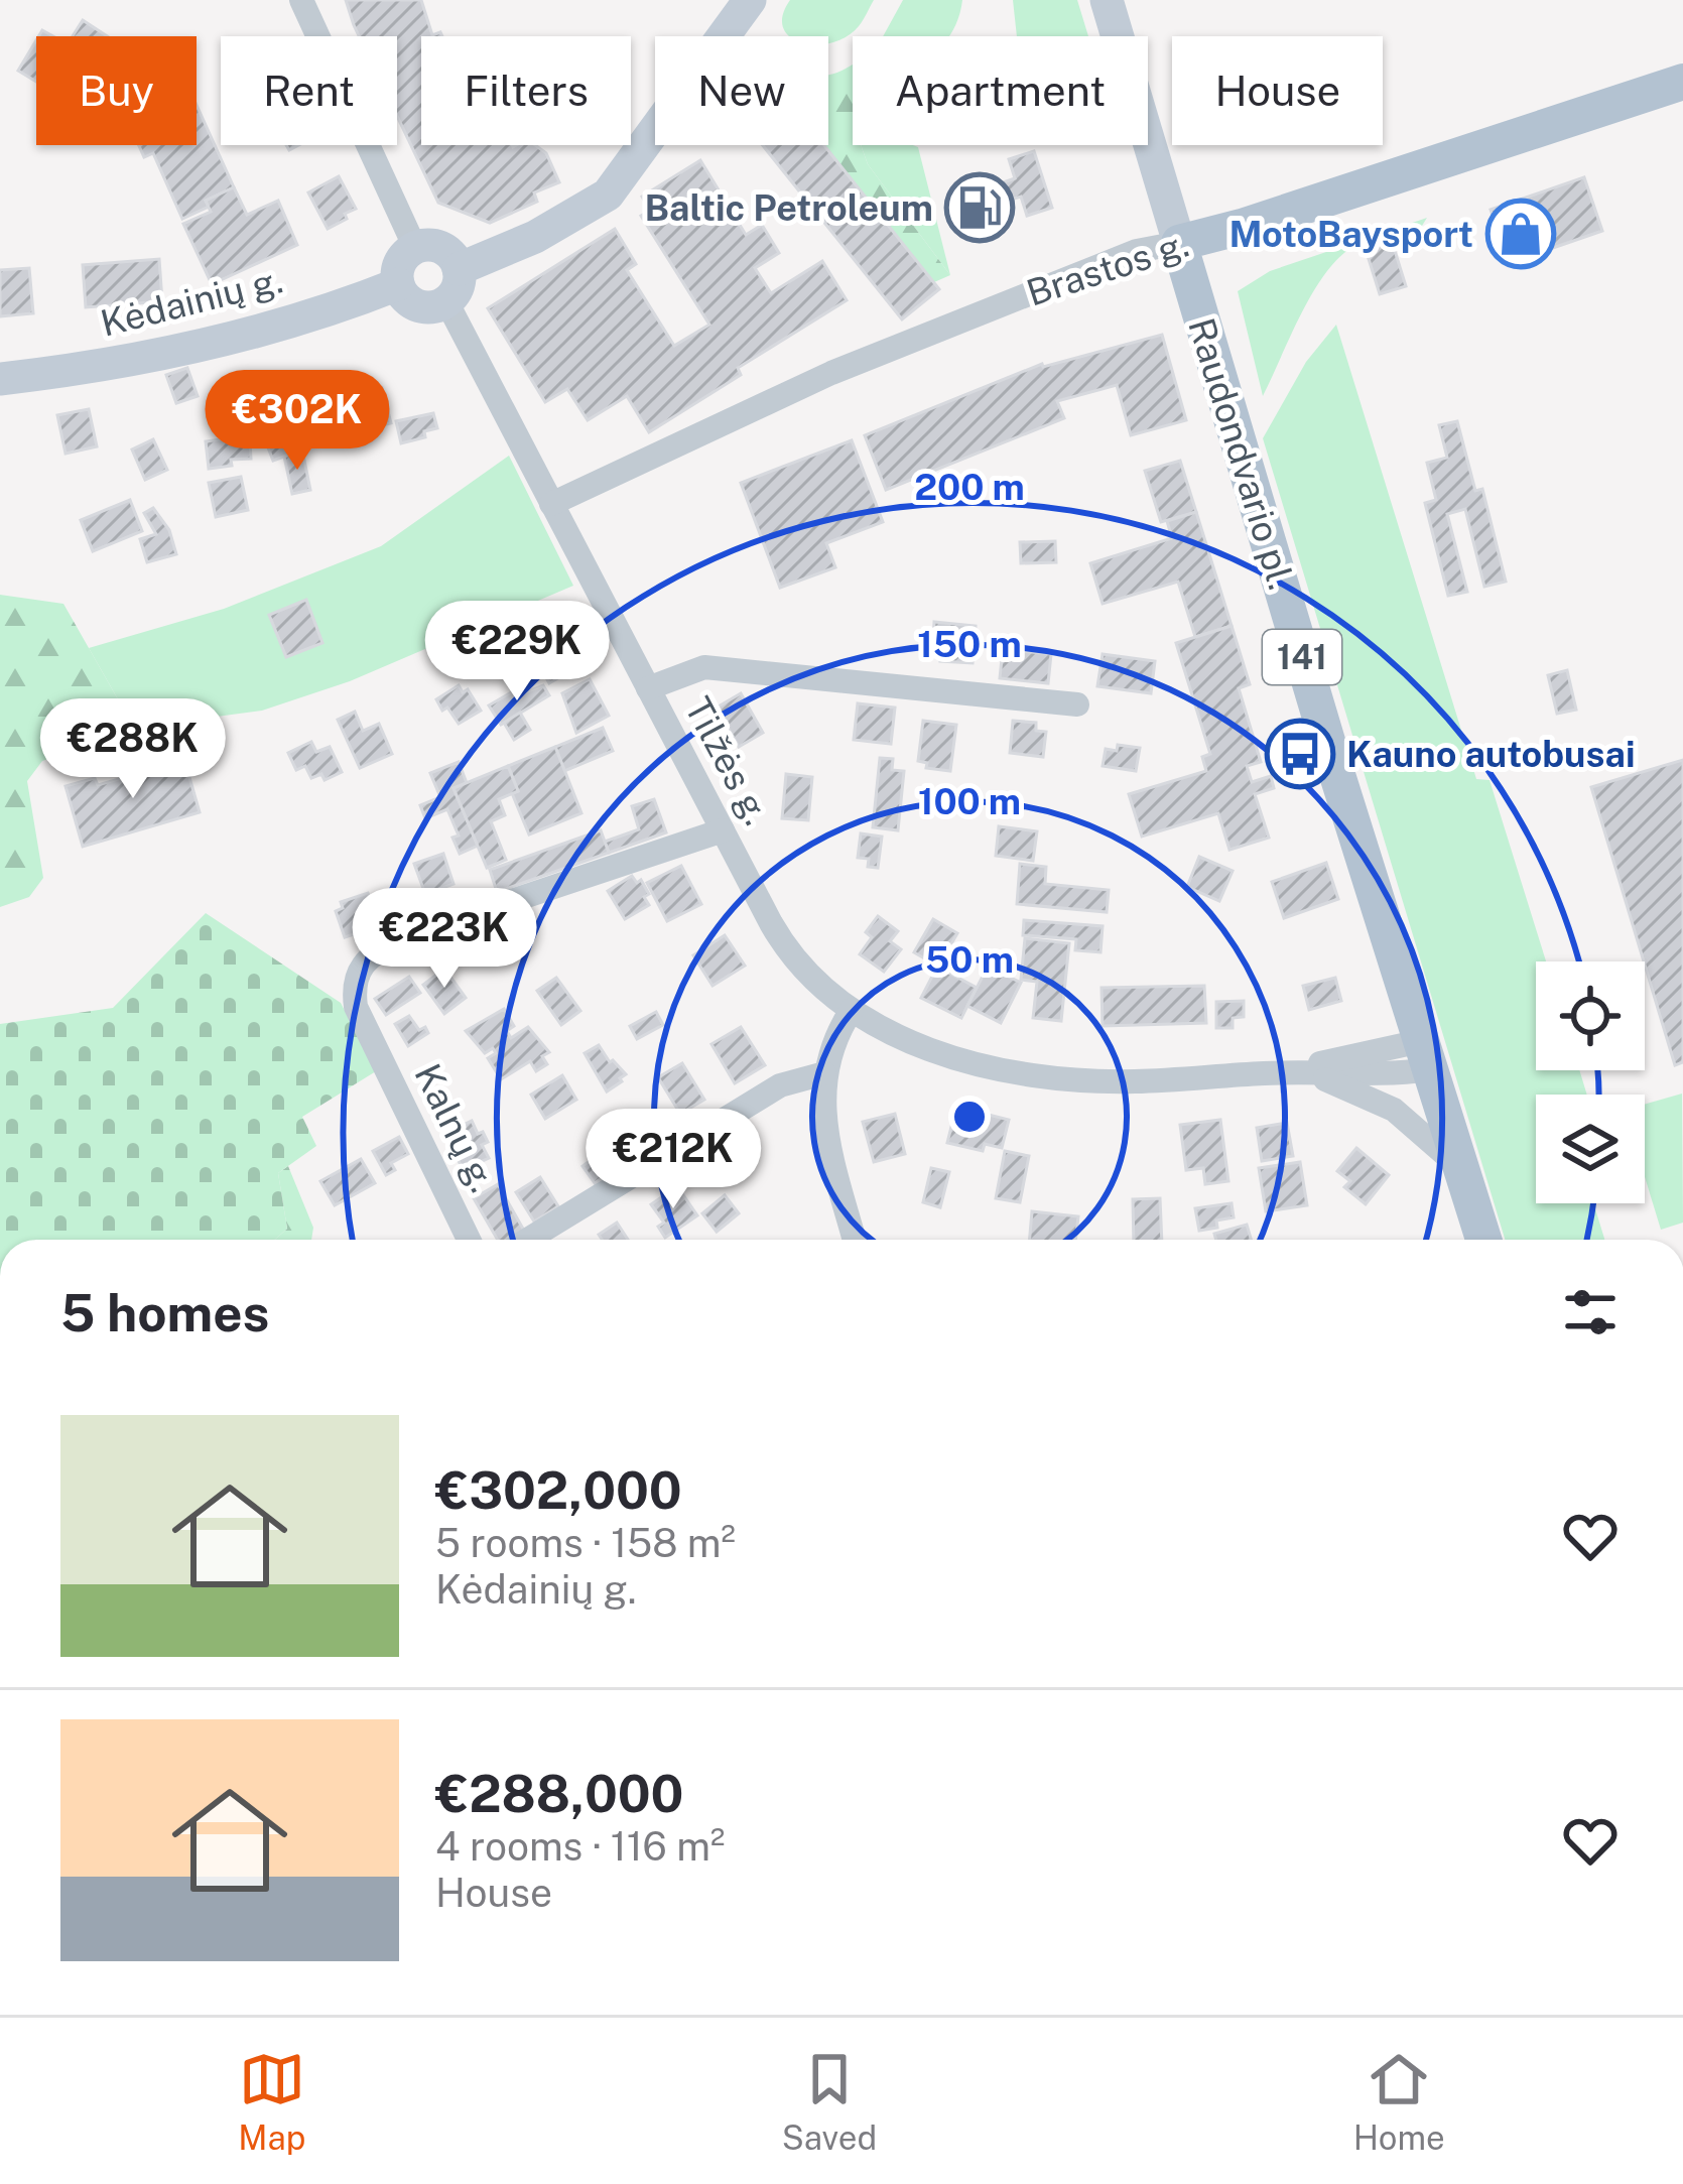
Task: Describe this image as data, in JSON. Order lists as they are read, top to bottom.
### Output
{
  "streets": {
    "main road": [
      "Brastos g.",
      "Kėdainių g.",
      "Raudondvario pl.",
      "141"
    ],
    "street": ["Tilžės g.", "Kalnų g."]
  },
  "crossings": [
    ["Brastos g.", "Raudondvario pl."],
    ["Brastos g.", "Tilžės g."],
    ["Kėdainių g.", "Tilžės g."],
    ["Tilžės g.", "Kalnų g."]
  ],
  "places": {
    "fuel station": ["Baltic Petroleum"],
    "shop": ["MotoBaysport"],
    "bus stop": ["Kauno autobusai"]
  },
  "page": {
    "chip": [
      "Buy",
      "Rent",
      "Filters",
      "New",
      "Apartment",
      "House"
    ],
    "price": [
      "€302K",
      "€229K",
      "€288K",
      "€223K",
      "€212K"
    ],
    "heading": "5 homes",
    "list": [
      {
        "name": "€302,000",
        "note": "5 rooms · 158 m² · Kėdainių g."
      },
      {
        "name": "€288,000",
        "note": "4 rooms · 116 m² · House"
      }
    ],
    "tabs": ["Map", "Saved", "Home"]
  },
  "rings": [
    "200 m",
    "150 m",
    "100 m",
    "50 m"
  ]
}
